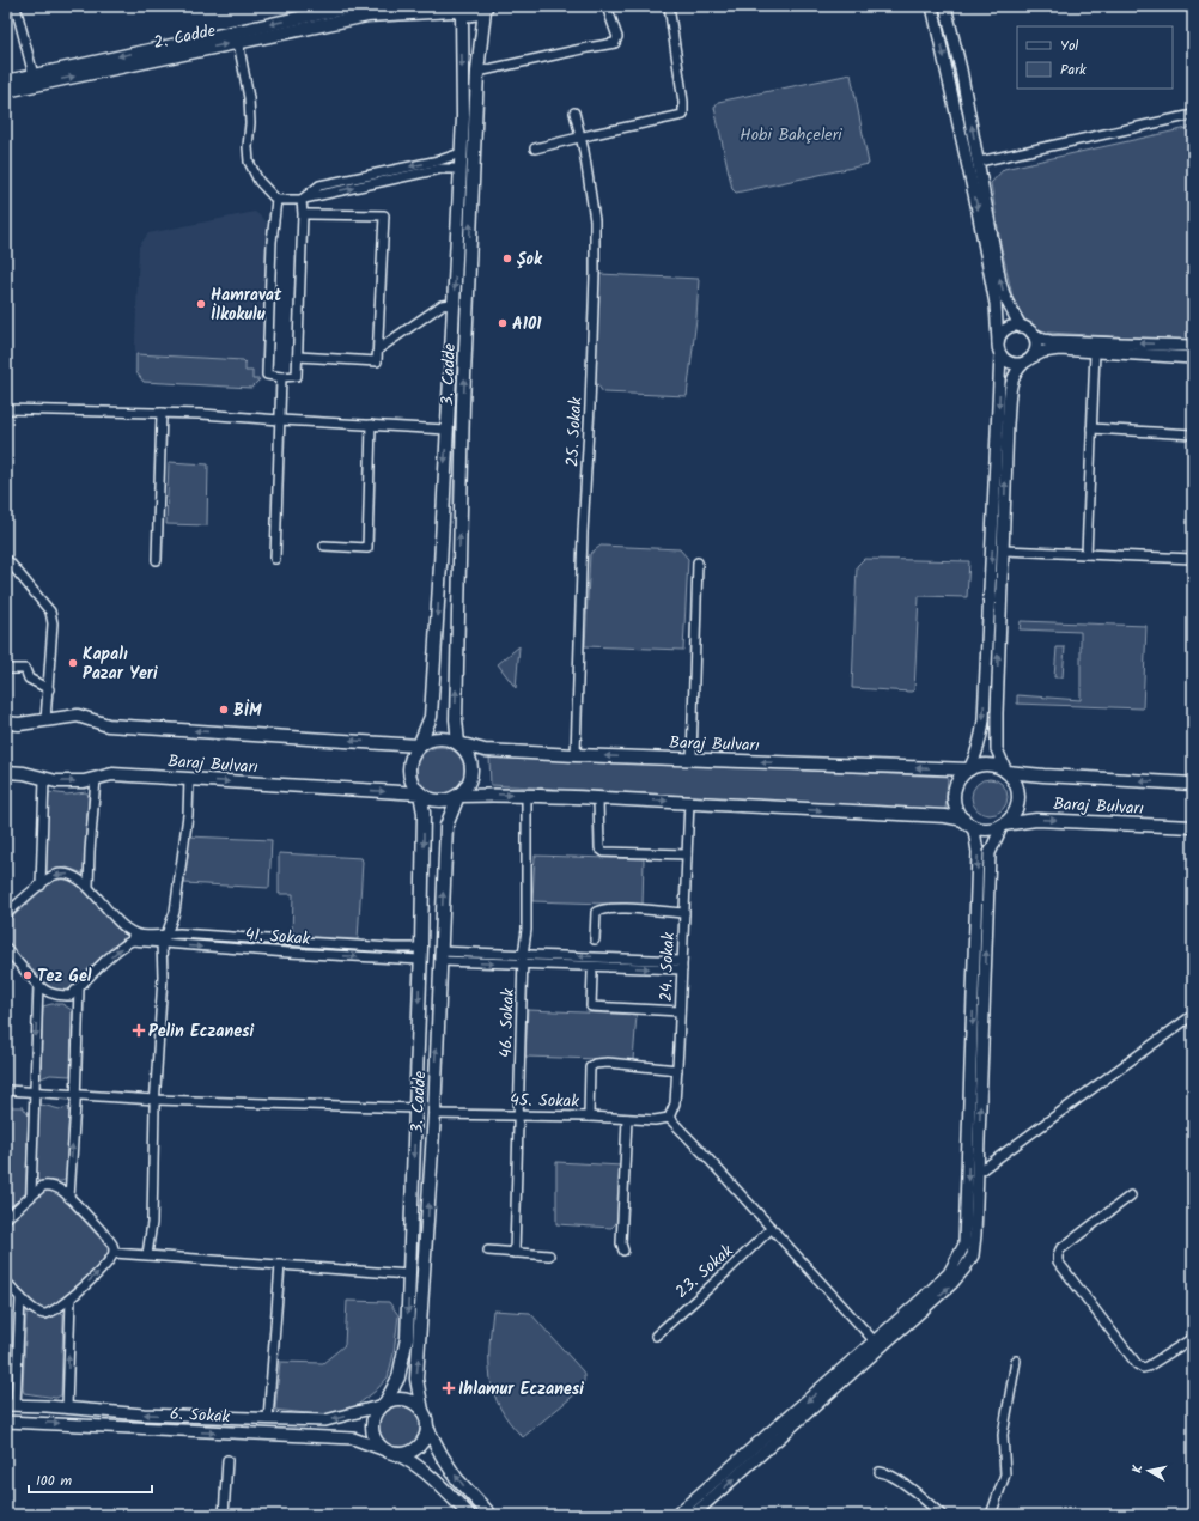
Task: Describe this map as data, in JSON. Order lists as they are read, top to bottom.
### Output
{
  "streets": {
    "main road": ["2. Cadde", "3. Cadde", "Baraj Bulvarı"],
    "street": [
      "25. Sokak",
      "41. Sokak",
      "24. Sokak",
      "46. Sokak",
      "45. Sokak",
      "23. Sokak",
      "6. Sokak"
    ]
  },
  "crossings": [
    ["2. Cadde", "3. Cadde"],
    ["3. Cadde", "Baraj Bulvarı"],
    ["3. Cadde", "41. Sokak"],
    ["3. Cadde", "45. Sokak"],
    ["3. Cadde", "6. Sokak"],
    ["25. Sokak", "Baraj Bulvarı"],
    ["24. Sokak", "45. Sokak"],
    ["46. Sokak", "45. Sokak"]
  ],
  "parks": ["Hobi Bahçeleri"],
  "places": {
    "other": [
      "Şok",
      "Hamravat İlkokulu",
      "A101",
      "Kapalı Pazar Yeri",
      "BİM",
      "Tez Gel"
    ],
    "health": ["Pelin Eczanesi", "Ihlamur Eczanesi"]
  },
  "legend": ["Yol", "Park"],
  "scale_bar": "100 m",
  "north": "left"
}
